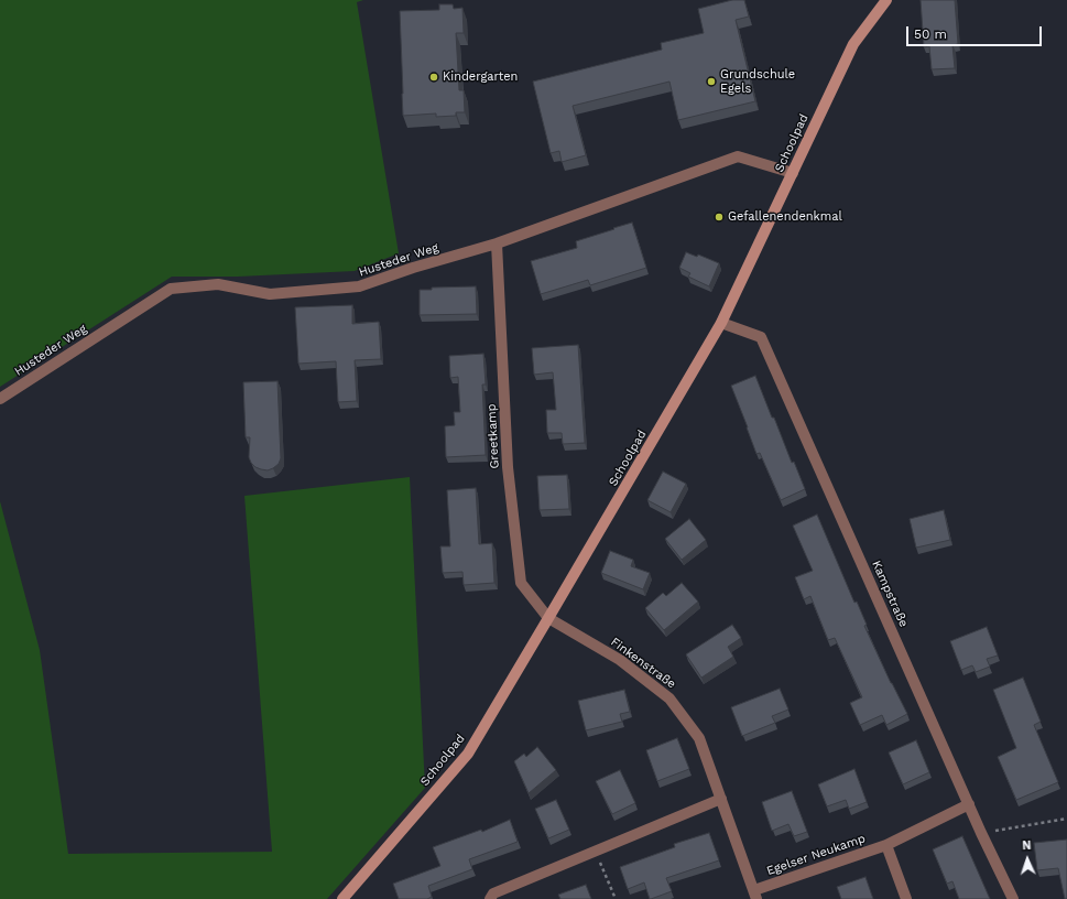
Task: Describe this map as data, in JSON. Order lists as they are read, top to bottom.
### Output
{
  "streets": {
    "street": [
      "Schoolpad",
      "Husteder Weg",
      "Greetkamp",
      "Kampstraße",
      "Finkenstraße",
      "Egelser Neukamp"
    ]
  },
  "crossings": [
    ["Schoolpad", "Husteder Weg"],
    ["Schoolpad", "Greetkamp"],
    ["Schoolpad", "Kampstraße"],
    ["Schoolpad", "Finkenstraße"],
    ["Husteder Weg", "Greetkamp"],
    ["Greetkamp", "Finkenstraße"],
    ["Kampstraße", "Egelser Neukamp"],
    ["Finkenstraße", "Egelser Neukamp"]
  ],
  "places": ["Kindergarten", "Grundschule Egels", "Gefallenendenkmal"],
  "scale_bar": "50 m",
  "north": "top"
}
